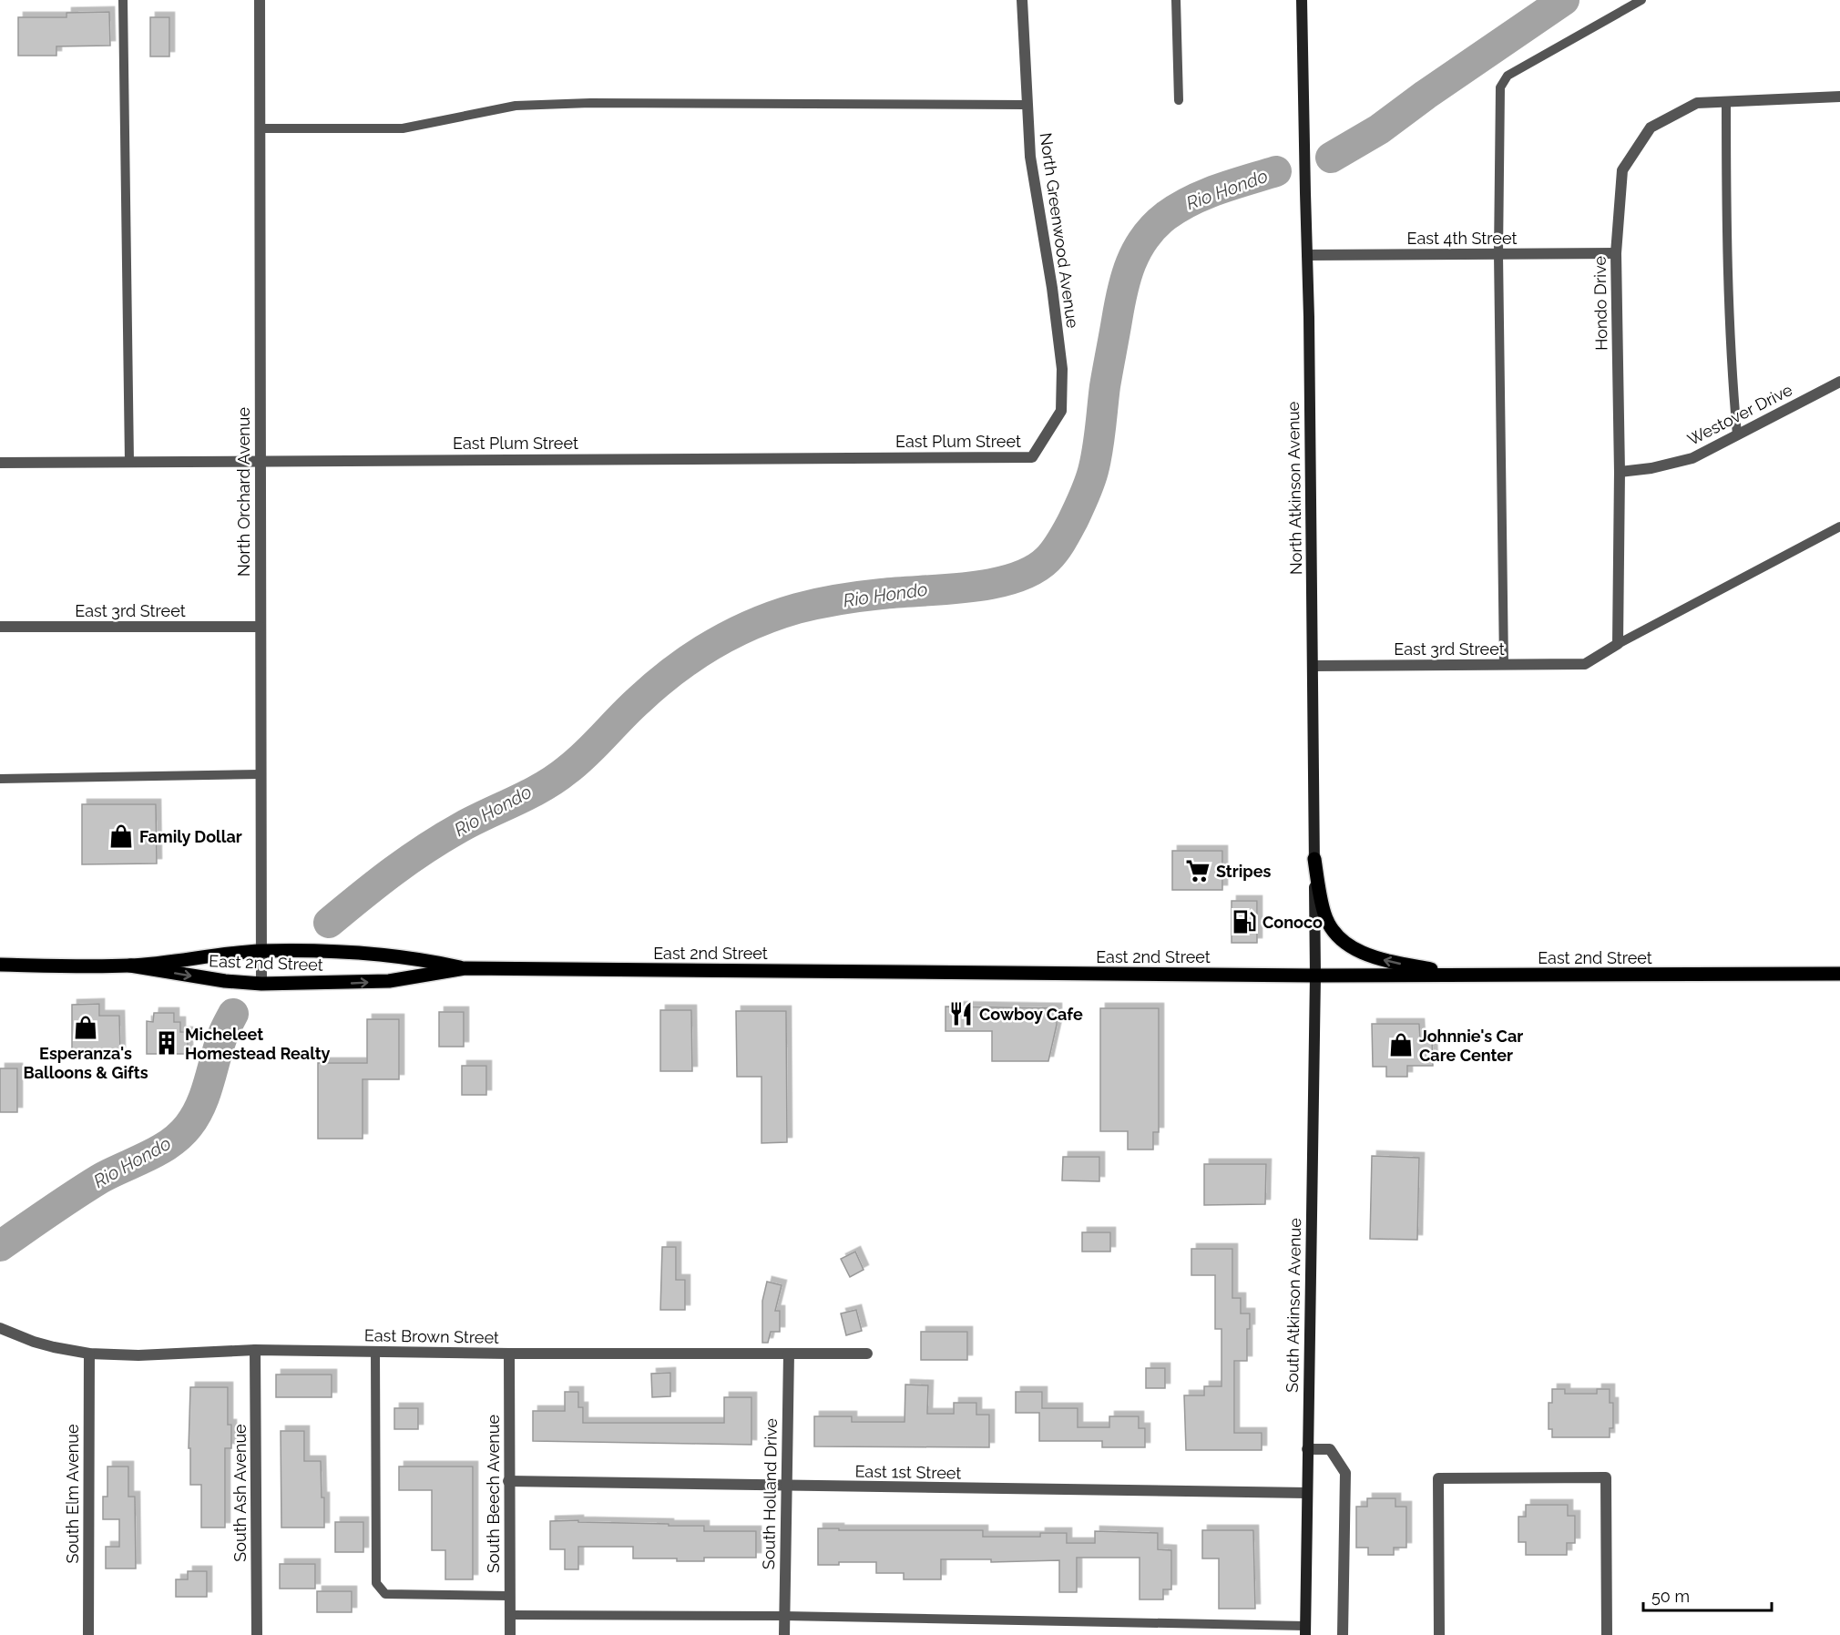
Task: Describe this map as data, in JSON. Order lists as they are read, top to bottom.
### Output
{
  "streets": {
    "main road": ["North Atkinson Avenue", "East 2nd Street", "South Atkinson Avenue"],
    "street": [
      "North Greenwood Avenue",
      "East 4th Street",
      "Hondo Drive",
      "Westover Drive",
      "East Plum Street",
      "North Orchard Avenue",
      "East 3rd Street",
      "East Brown Street",
      "East 1st Street",
      "South Ash Avenue",
      "South Elm Avenue",
      "South Beech Avenue",
      "South Holland Drive"
    ]
  },
  "crossings": [
    ["North Greenwood Avenue", "East Plum Street"],
    ["East 4th Street", "Hondo Drive"],
    ["East 4th Street", "North Atkinson Avenue"],
    ["Hondo Drive", "Westover Drive"],
    ["Hondo Drive", "East 3rd Street"],
    ["East Plum Street", "North Orchard Avenue"],
    ["North Atkinson Avenue", "East 3rd Street"],
    ["North Atkinson Avenue", "East 2nd Street"],
    ["North Atkinson Avenue", "South Atkinson Avenue"],
    ["North Orchard Avenue", "East 3rd Street"],
    ["North Orchard Avenue", "East 2nd Street"],
    ["East 2nd Street", "South Atkinson Avenue"],
    ["South Atkinson Avenue", "East 1st Street"],
    ["East Brown Street", "South Ash Avenue"],
    ["East Brown Street", "South Elm Avenue"],
    ["East Brown Street", "South Beech Avenue"],
    ["East Brown Street", "South Holland Drive"],
    ["East 1st Street", "South Beech Avenue"],
    ["East 1st Street", "South Holland Drive"]
  ],
  "water": ["Rio Hondo"],
  "places": {
    "shop": ["Family Dollar", "Esperanza's Balloons & Gifts", "Johnnie's Car Care Center"],
    "supermarket": ["Stripes"],
    "fuel station": ["Conoco"],
    "restaurant": ["Cowboy Cafe"],
    "building": ["Micheleet Homestead Realty"]
  },
  "scale_bar": "50 m"
}
